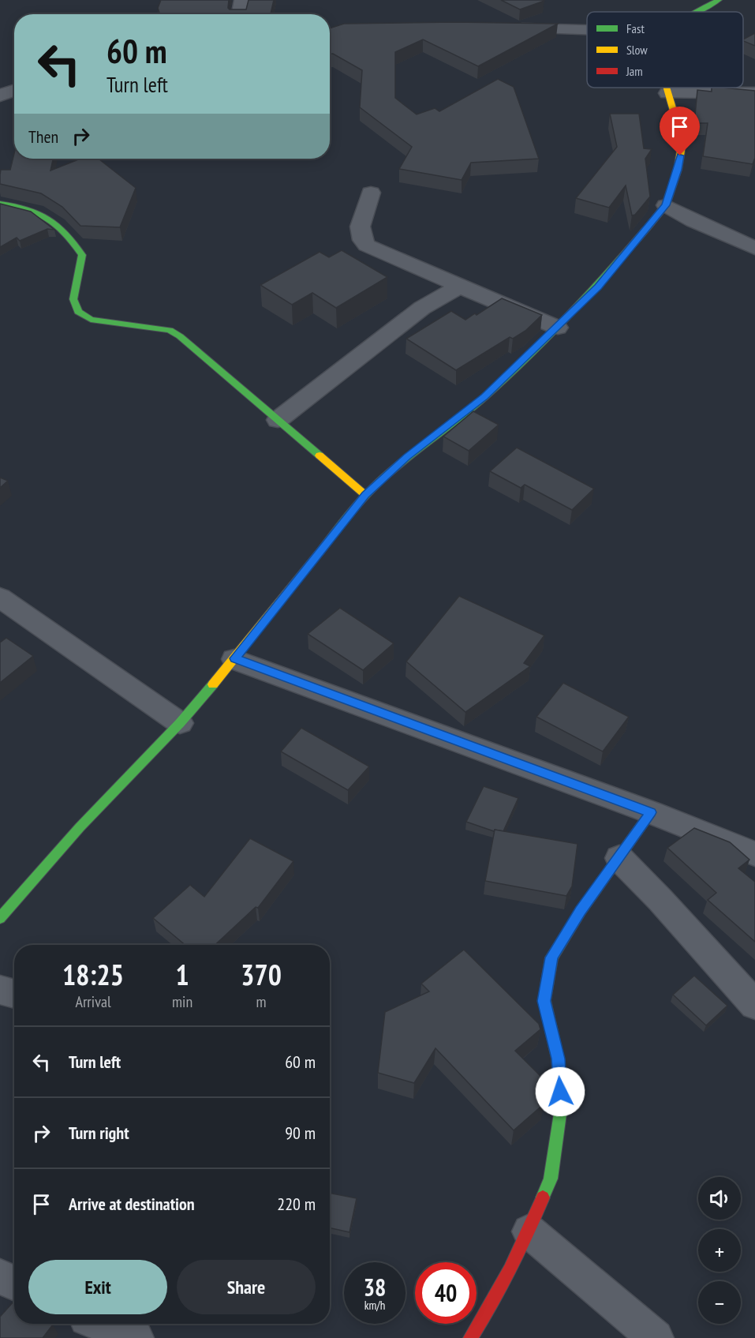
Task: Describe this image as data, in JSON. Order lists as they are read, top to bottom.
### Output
{
  "legend": ["Fast", "Slow", "Jam"],
  "page": {
    "turn": ["60 m", "Turn left"],
    "then": "Then",
    "eta": [
      "18:25",
      "Arrival",
      "1",
      "min",
      "370",
      "m"
    ],
    "list": [
      {
        "name": "Turn left",
        "value": "60 m"
      },
      {
        "name": "Turn right",
        "value": "90 m"
      },
      {
        "name": "Arrive at destination",
        "value": "220 m"
      }
    ],
    "map_buttons": ["+", "−"],
    "buttons": ["Exit", "Share"],
    "speed": "38 km/h",
    "limit": "40"
  }
}
